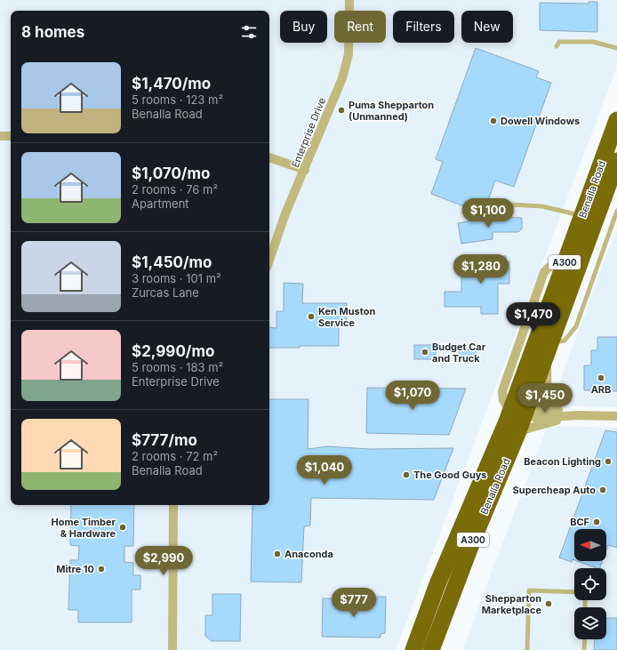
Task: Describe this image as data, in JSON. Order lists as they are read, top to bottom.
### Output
{
  "streets": {
    "highway": ["Benalla Road", "A300"],
    "street": ["Enterprise Drive"]
  },
  "places": [
    "Puma Shepparton (Unmanned)",
    "Dowell Windows",
    "Ken Muston Service",
    "Budget Car and Truck",
    "ARB",
    "Beacon Lighting",
    "The Good Guys",
    "Supercheap Auto",
    "BCF",
    "Home Timber & Hardware",
    "Anaconda",
    "Mitre 10",
    "Shepparton Marketplace"
  ],
  "north": "left",
  "page": {
    "chip": [
      "Buy",
      "Rent",
      "Filters",
      "New"
    ],
    "heading": "8 homes",
    "list": [
      {
        "name": "$1,470/mo",
        "note": "5 rooms · 123 m² · Benalla Road"
      },
      {
        "name": "$1,070/mo",
        "note": "2 rooms · 76 m² · Apartment"
      },
      {
        "name": "$1,450/mo",
        "note": "3 rooms · 101 m² · Zurcas Lane"
      },
      {
        "name": "$2,990/mo",
        "note": "5 rooms · 183 m² · Enterprise Drive"
      },
      {
        "name": "$777/mo",
        "note": "2 rooms · 72 m² · Benalla Road"
      }
    ],
    "price": [
      "$1,100",
      "$1,280",
      "$1,470",
      "$1,070",
      "$1,450",
      "$1,040",
      "$2,990",
      "$777"
    ]
  }
}
